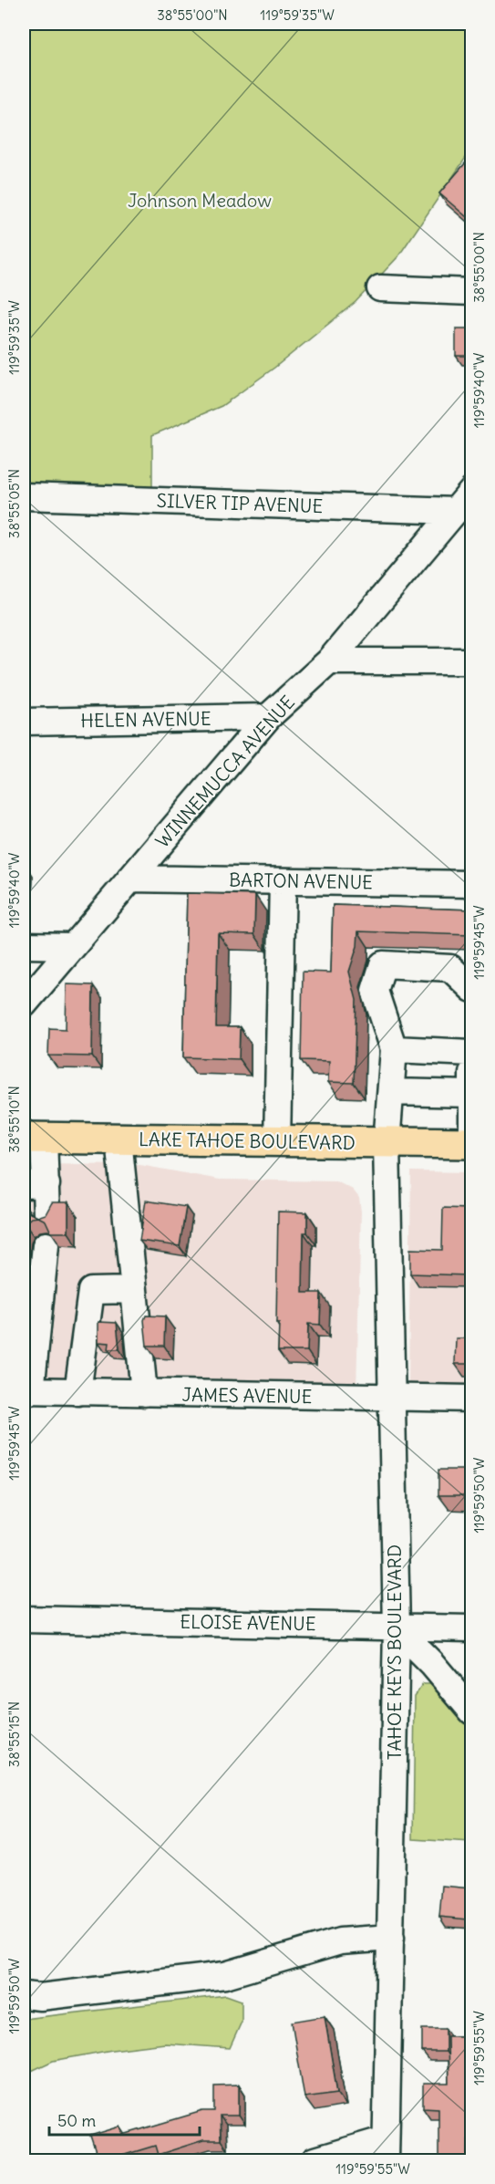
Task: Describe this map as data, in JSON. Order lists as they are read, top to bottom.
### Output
{
  "streets": {
    "highway": ["LAKE TAHOE BOULEVARD"],
    "street": [
      "SILVER TIP AVENUE",
      "HELEN AVENUE",
      "WINNEMUCCA AVENUE",
      "BARTON AVENUE",
      "JAMES AVENUE",
      "ELOISE AVENUE",
      "TAHOE KEYS BOULEVARD"
    ]
  },
  "crossings": [
    ["SILVER TIP AVENUE", "WINNEMUCCA AVENUE"],
    ["HELEN AVENUE", "WINNEMUCCA AVENUE"],
    ["WINNEMUCCA AVENUE", "BARTON AVENUE"],
    ["LAKE TAHOE BOULEVARD", "TAHOE KEYS BOULEVARD"],
    ["JAMES AVENUE", "TAHOE KEYS BOULEVARD"],
    ["ELOISE AVENUE", "TAHOE KEYS BOULEVARD"]
  ],
  "parks": ["Johnson Meadow"],
  "scale_bar": "50 m",
  "coordinates": [
    "38°55'00\"N",
    "119°59'35\"W",
    "119°59'40\"W",
    "38°55'05\"N",
    "119°59'45\"W",
    "38°55'10\"N",
    "119°59'50\"W",
    "38°55'15\"N",
    "119°59'55\"W"
  ]
}
